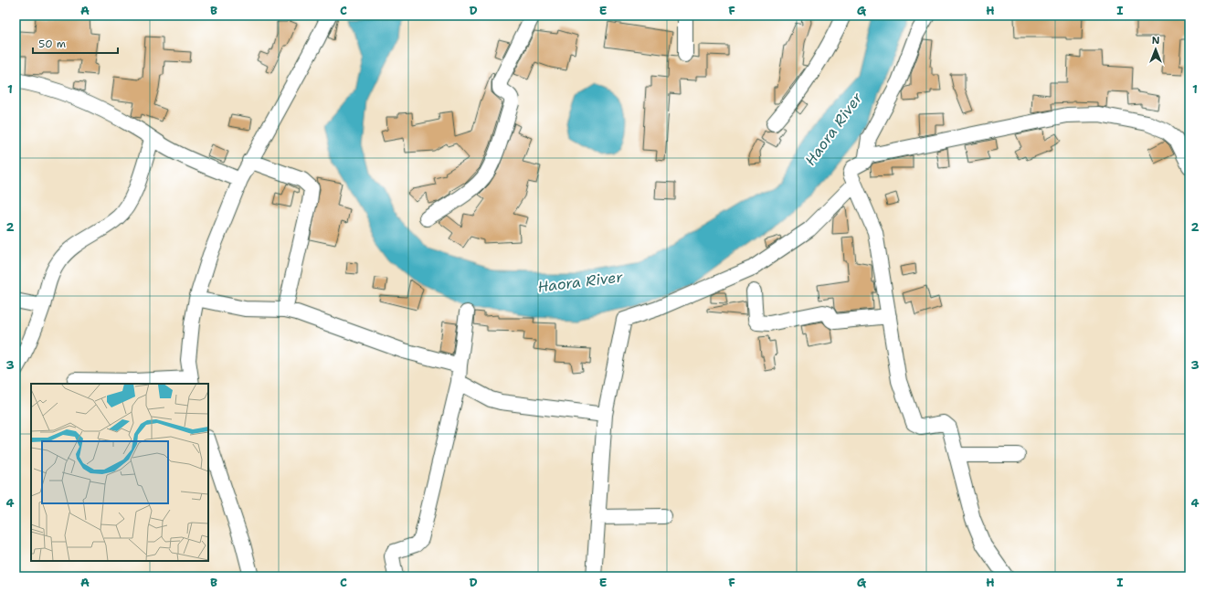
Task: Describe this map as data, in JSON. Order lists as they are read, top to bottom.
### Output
{
  "water": ["Haora River"],
  "scale_bar": "50 m",
  "north": "top",
  "grid": {
    "columns": [
      "A",
      "B",
      "C",
      "D",
      "E",
      "F",
      "G",
      "H",
      "I"
    ],
    "rows": [
      "1",
      "2",
      "3",
      "4"
    ]
  }
}
